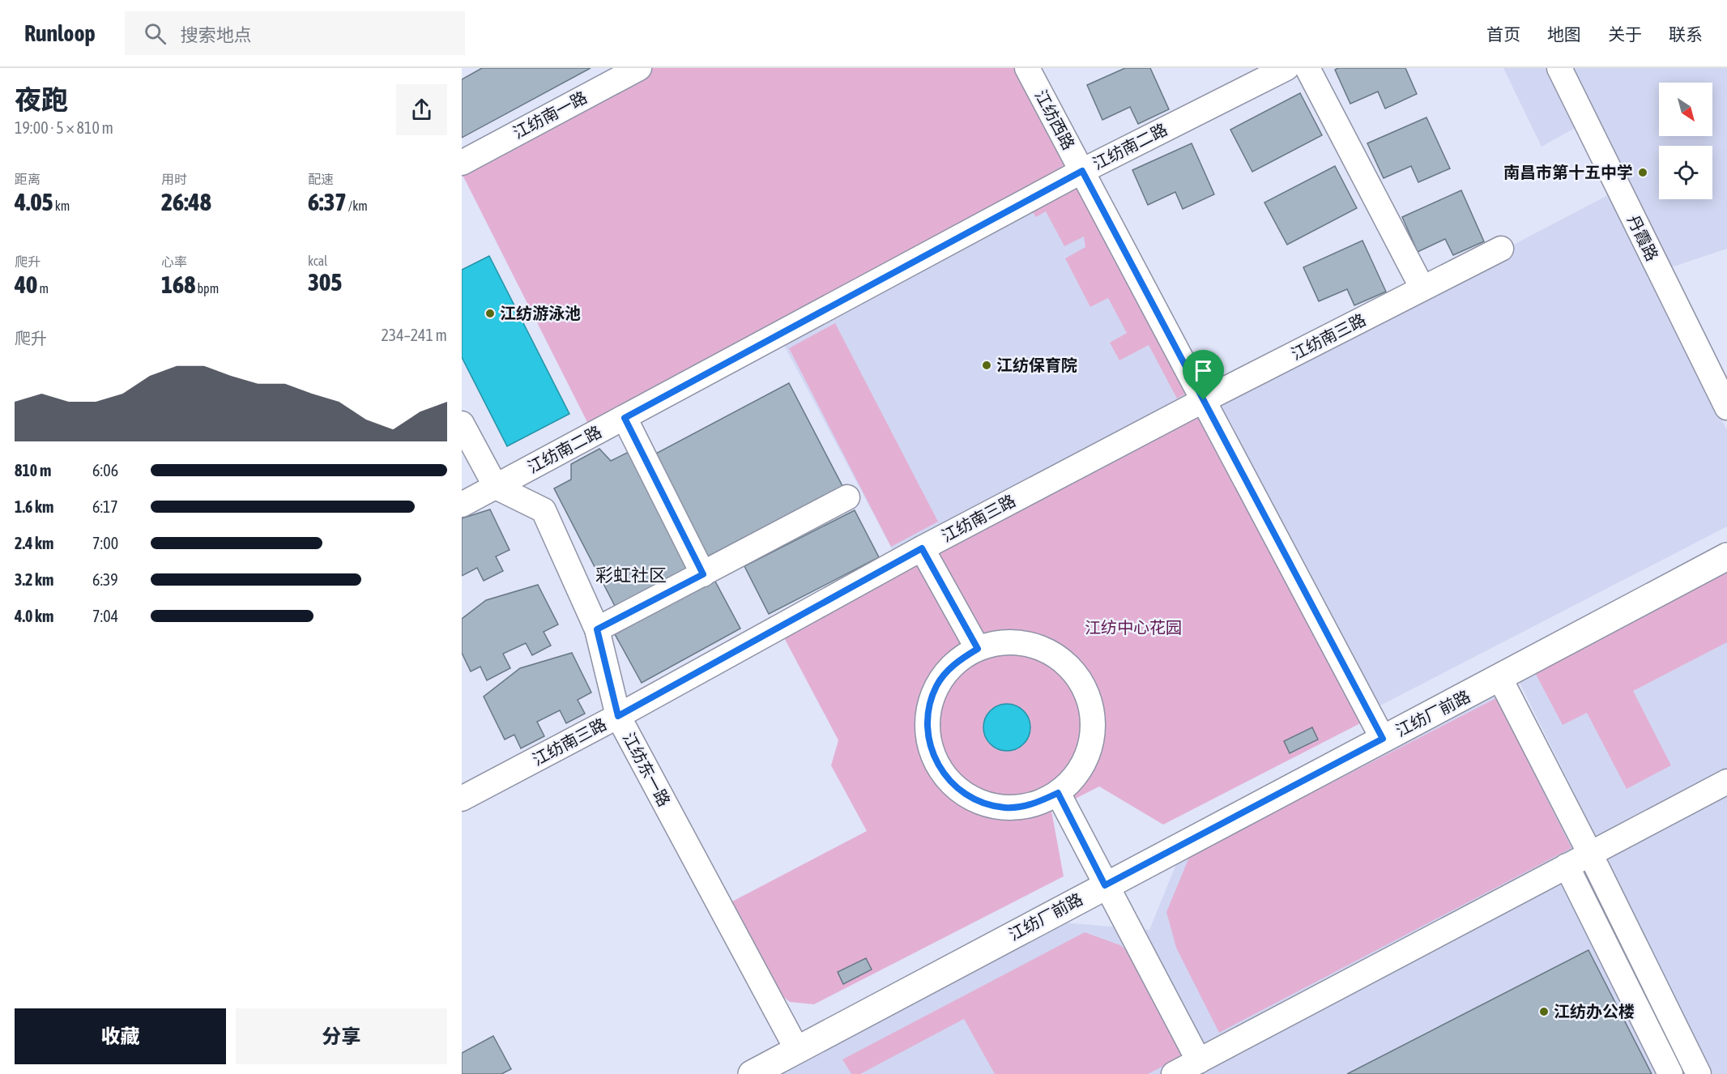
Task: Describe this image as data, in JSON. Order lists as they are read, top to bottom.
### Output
{
  "streets": {
    "main road": ["江纺厂前路"],
    "street": [
      "江纺南一路",
      "江纺西路",
      "江纺南二路",
      "丹霞路",
      "江纺南三路",
      "江纺东一路"
    ]
  },
  "crossings": [
    ["江纺西路", "江纺南二路"],
    ["江纺西路", "江纺南三路"],
    ["江纺西路", "江纺厂前路"],
    ["江纺南二路", "江纺东一路"],
    ["江纺南三路", "江纺东一路"],
    ["江纺厂前路", "江纺东一路"]
  ],
  "districts": ["彩虹社区"],
  "parks": ["江纺中心花园"],
  "places": [
    "南昌市第十五中学",
    "江纺游泳池",
    "江纺保育院",
    "江纺办公楼"
  ],
  "north": "bottom right",
  "page": {
    "header": "Runloop",
    "search": "搜索地点",
    "nav": [
      "首页",
      "地图",
      "关于",
      "联系"
    ],
    "heading": ["夜跑", "19:00 · 5 × 810 m"],
    "stats": [
      ["距离", "4.05 km"],
      ["用时", "26:48"],
      ["配速", "6:37 /km"],
      ["爬升", "40 m"],
      ["心率", "168 bpm"],
      ["kcal", "305"]
    ],
    "chart": ["爬升", "234–241 m"],
    "list": [
      {
        "name": "810 m",
        "note": "6:06"
      },
      {
        "name": "1.6 km",
        "note": "6:17"
      },
      {
        "name": "2.4 km",
        "note": "7:00"
      },
      {
        "name": "3.2 km",
        "note": "6:39"
      },
      {
        "name": "4.0 km",
        "note": "7:04"
      }
    ],
    "buttons": ["收藏", "分享"]
  }
}
